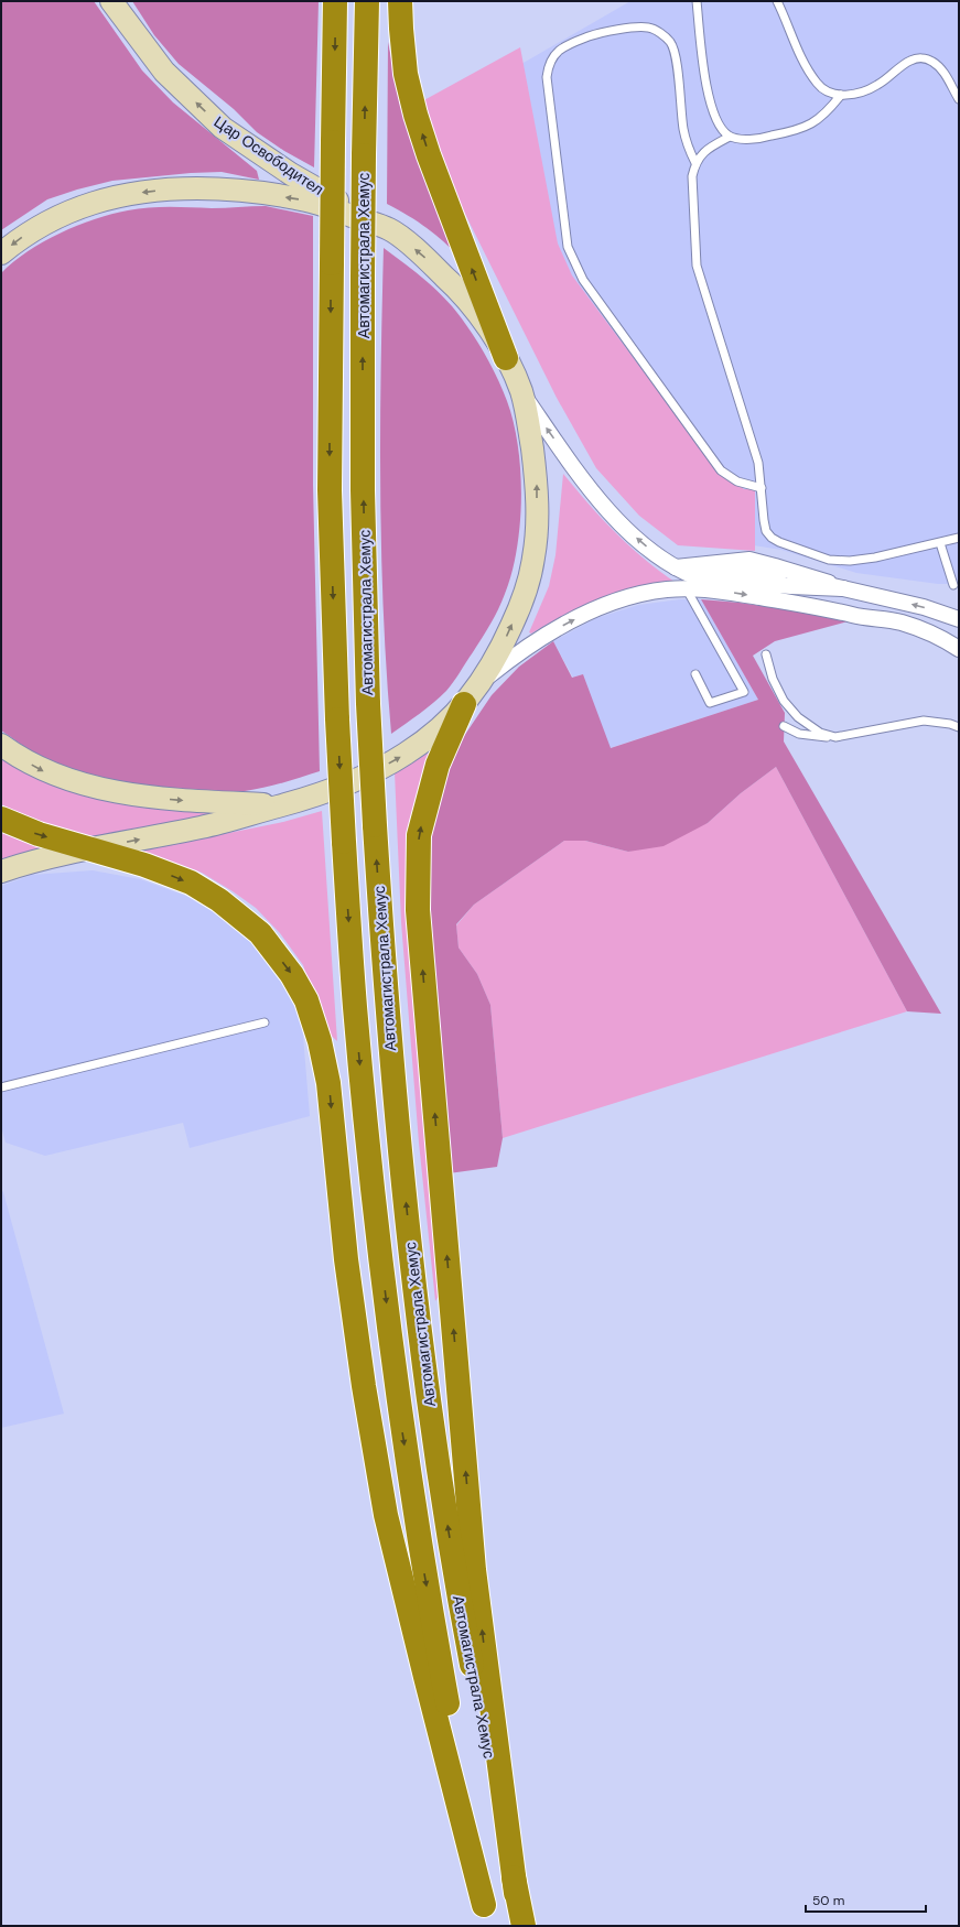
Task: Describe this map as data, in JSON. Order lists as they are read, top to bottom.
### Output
{
  "streets": {
    "highway": ["Автомагистрала Хемус"],
    "main road": ["Цар Освободител"]
  },
  "one_way": ["Цар Освободител"],
  "scale_bar": "50 m"
}
